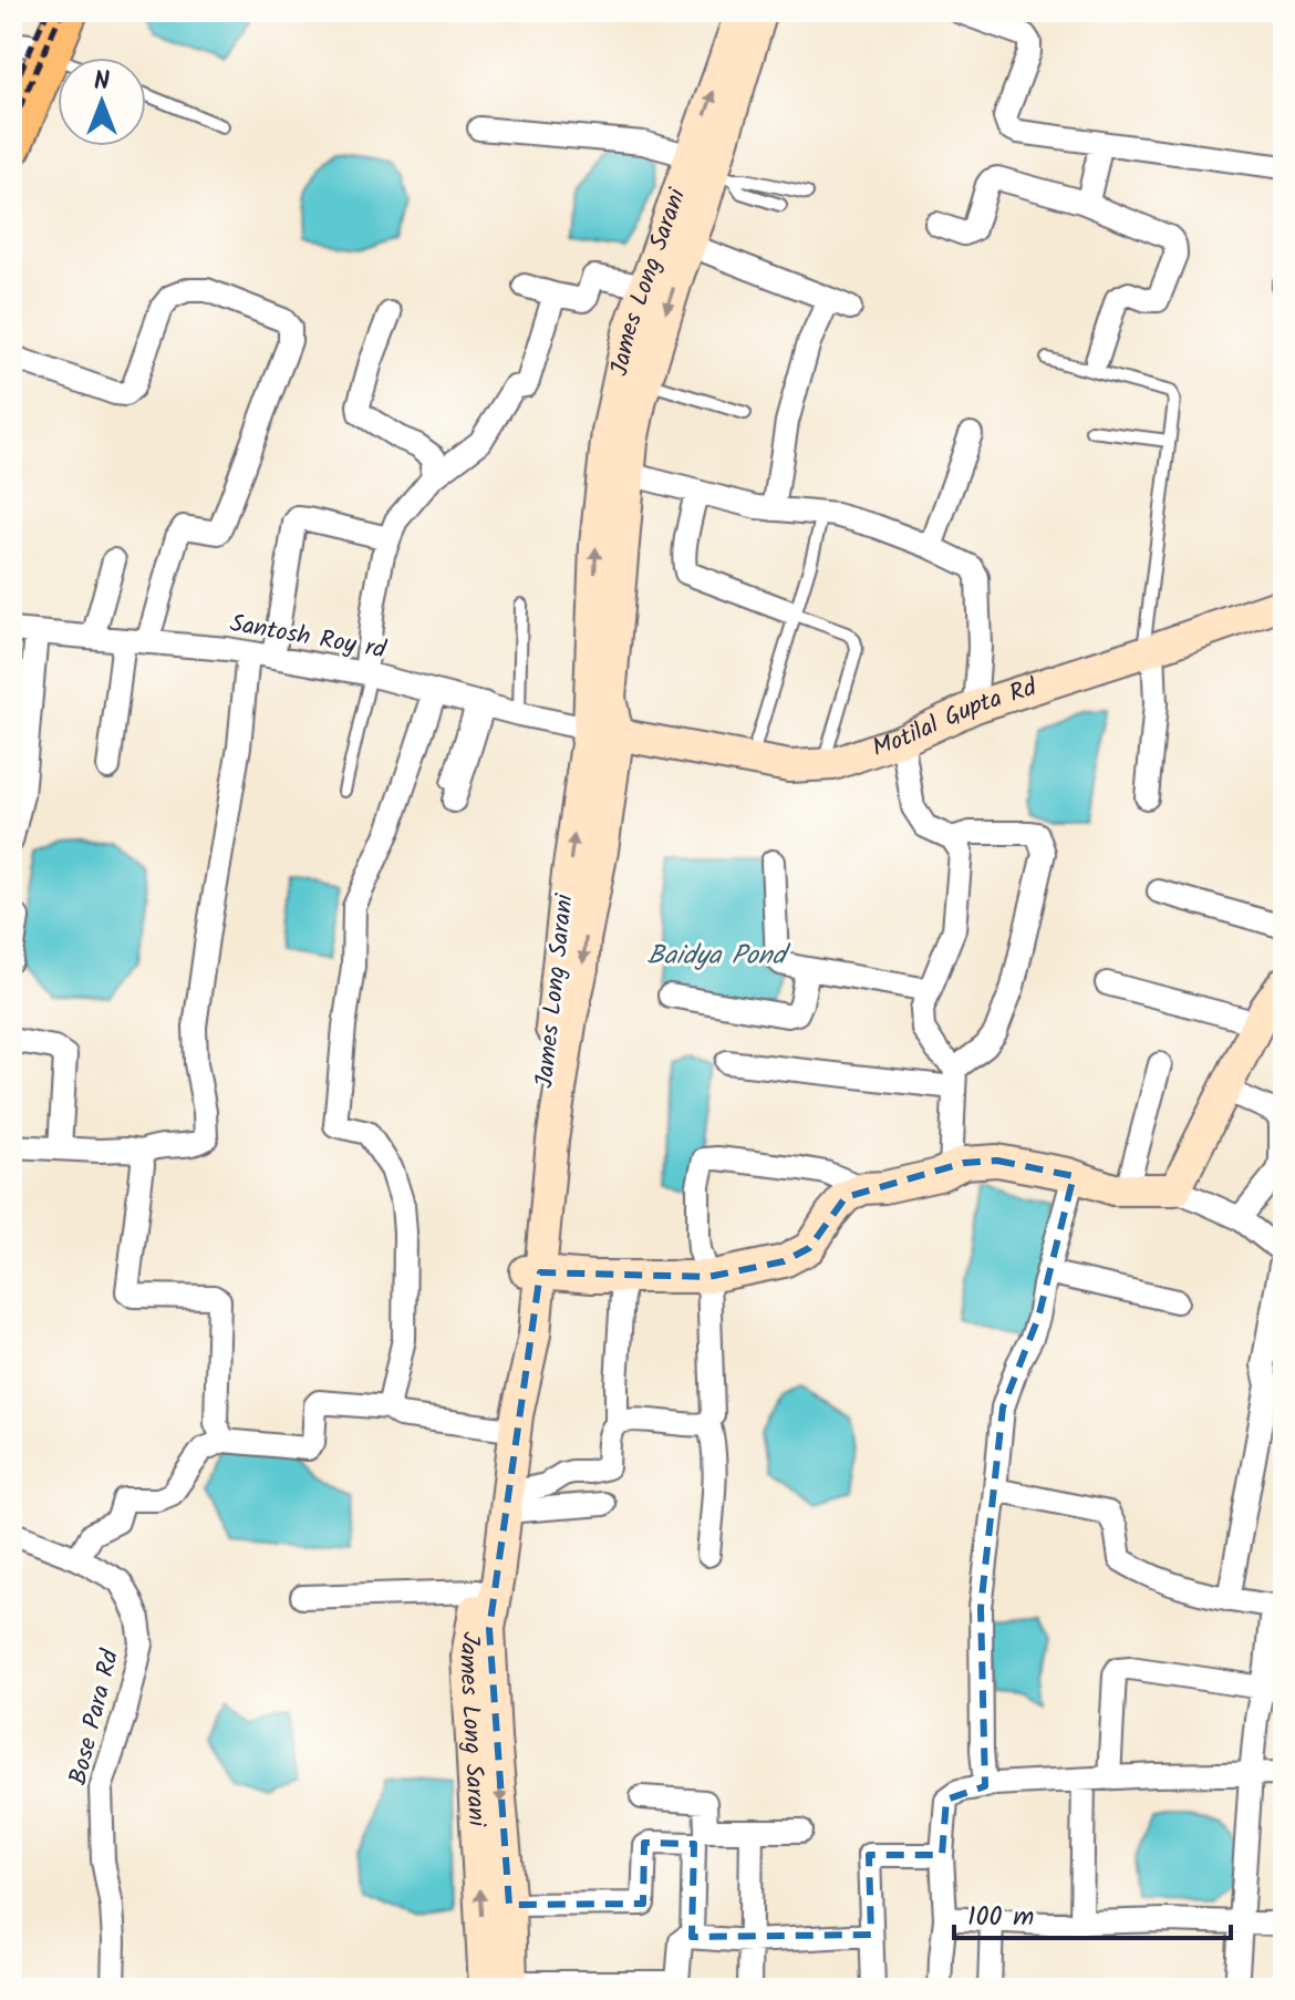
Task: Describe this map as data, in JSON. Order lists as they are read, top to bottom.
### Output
{
  "streets": {
    "main road": ["James Long Sarani", "Motilal Gupta Rd"],
    "street": ["Santosh Roy rd", "Bose Para Rd"]
  },
  "crossings": [
    ["James Long Sarani", "Santosh Roy rd"],
    ["James Long Sarani", "Motilal Gupta Rd"],
    ["Santosh Roy rd", "Motilal Gupta Rd"]
  ],
  "water": ["Baidya Pond"],
  "scale_bar": "100 m",
  "north": "top"
}
